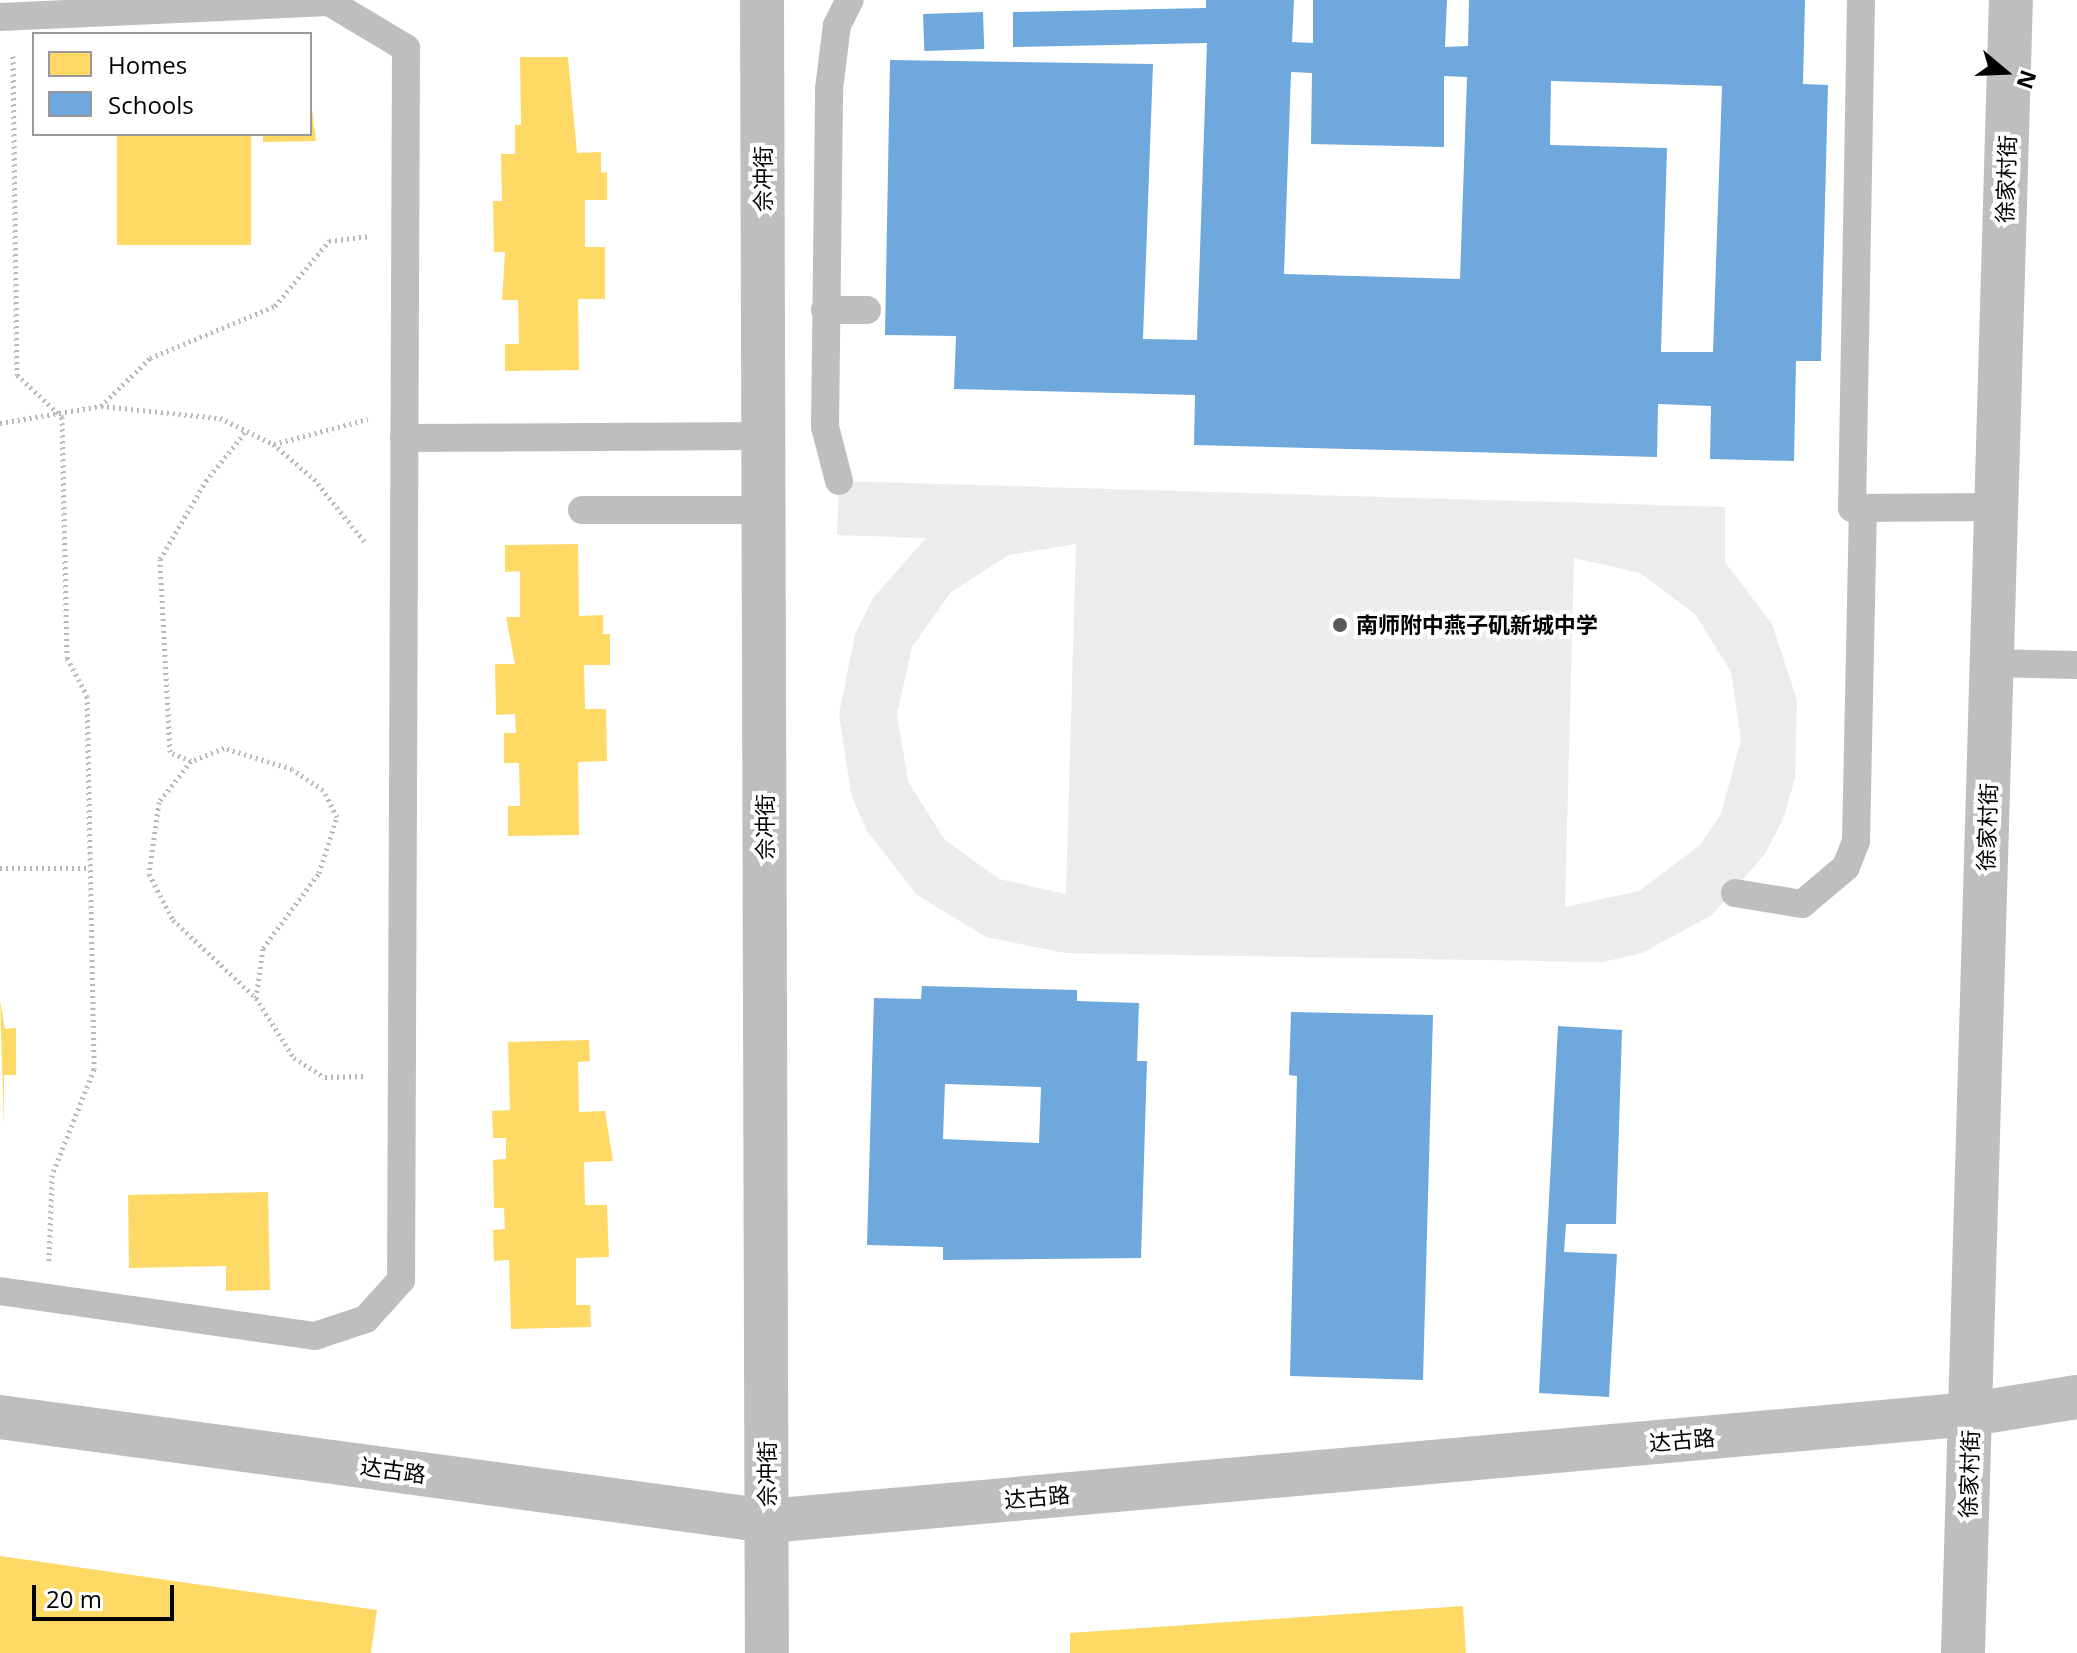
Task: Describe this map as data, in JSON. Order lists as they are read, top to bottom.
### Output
{
  "streets": {
    "street": ["佘冲街", "徐家村街", "达古路"]
  },
  "crossings": [
    ["佘冲街", "达古路"],
    ["徐家村街", "达古路"]
  ],
  "places": ["南师附中燕子矶新城中学"],
  "legend": ["Homes", "Schools"],
  "scale_bar": "20 m",
  "north": "right"
}
